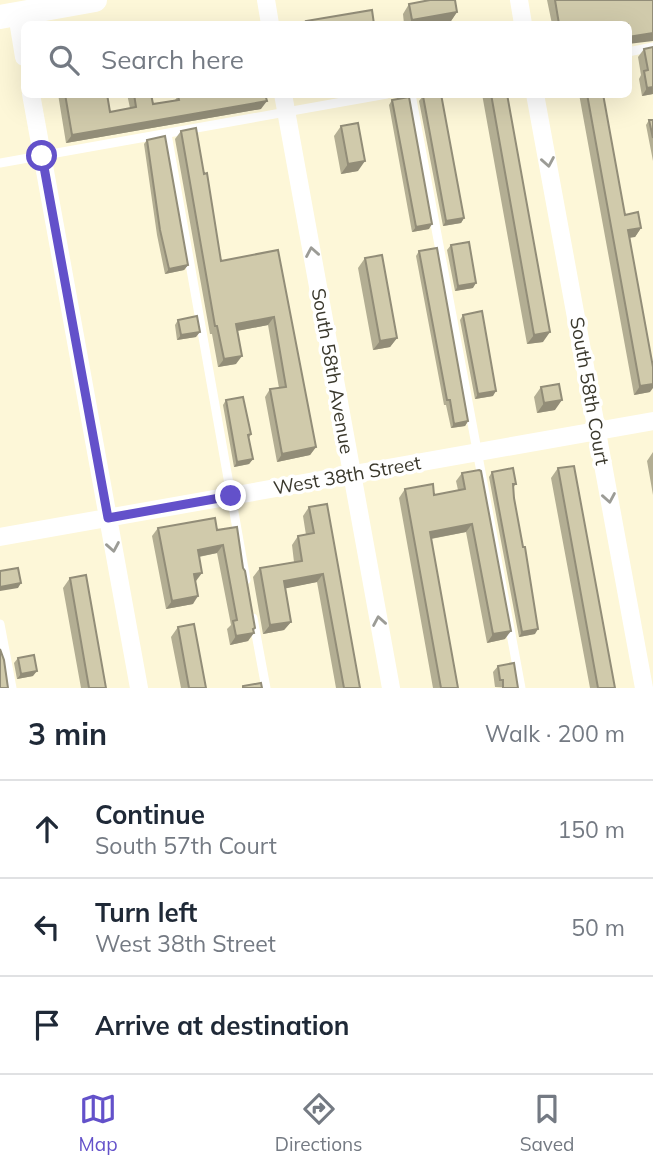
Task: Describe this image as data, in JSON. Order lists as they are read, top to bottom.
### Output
{
  "streets": {
    "street": ["South 58th Avenue", "South 58th Court", "West 38th Street"]
  },
  "crossings": [
    ["South 58th Avenue", "West 38th Street"],
    ["South 58th Court", "West 38th Street"]
  ],
  "one_way": ["South 58th Avenue", "South 58th Court"],
  "page": {
    "search": "Search here",
    "heading": ["3 min", "Walk · 200 m"],
    "list": [
      ["Continue", "South 57th Court", "150 m"],
      ["Turn left", "West 38th Street", "50 m"],
      "Arrive at destination"
    ],
    "nav": ["Map", "Directions", "Saved"]
  }
}
